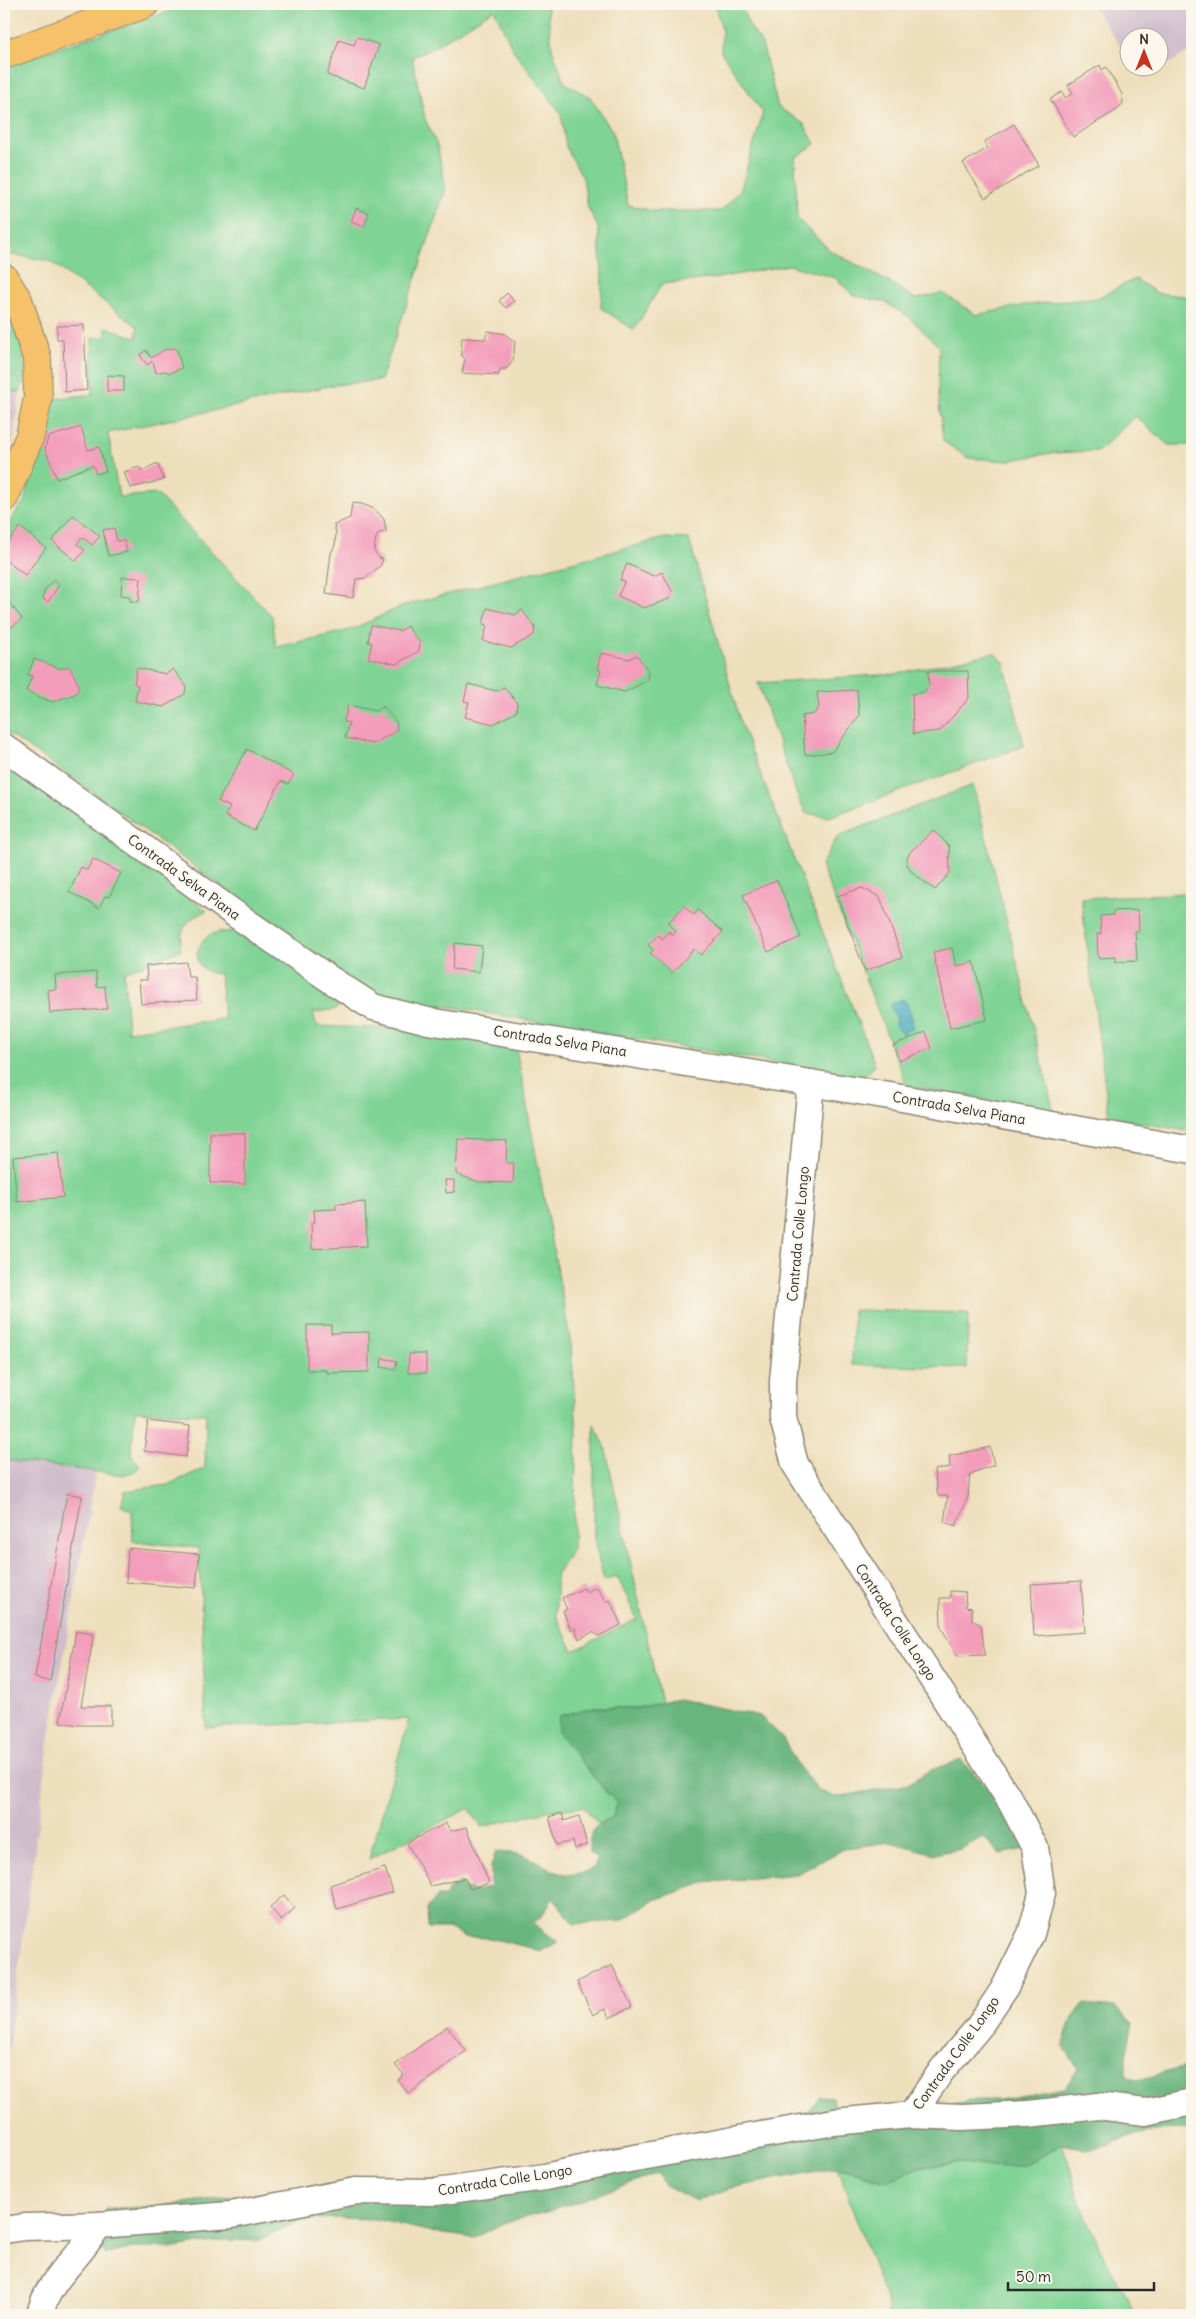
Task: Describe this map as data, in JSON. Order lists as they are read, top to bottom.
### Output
{
  "streets": {
    "street": ["Contrada Selva Piana", "Contrada Colle Longo"]
  },
  "crossings": [
    ["Contrada Selva Piana", "Contrada Colle Longo"]
  ],
  "scale_bar": "50 m",
  "north": "top"
}
